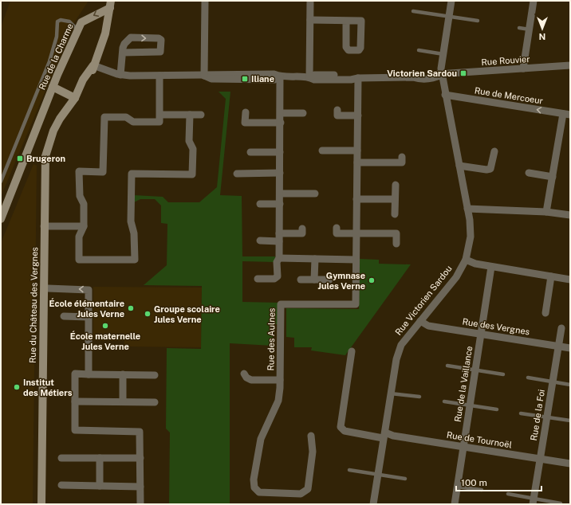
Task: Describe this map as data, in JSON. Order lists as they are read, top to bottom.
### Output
{
  "streets": {
    "main road": ["Rue de la Charme", "Rue du Château des Vergnes"],
    "street": [
      "Rue Rouvier",
      "Rue de Mercoeur",
      "Rue Victorien Sardou",
      "Rue des Vergnes",
      "Rue des Aulnes",
      "Rue de la Vaillance",
      "Rue de la Foi",
      "Rue de Tournoël"
    ]
  },
  "crossings": [
    ["Rue de la Charme", "Rue du Château des Vergnes"],
    ["Rue Rouvier", "Rue Victorien Sardou"],
    ["Rue de Mercoeur", "Rue Victorien Sardou"],
    ["Rue Victorien Sardou", "Rue des Vergnes"],
    ["Rue Victorien Sardou", "Rue de Tournoël"],
    ["Rue des Vergnes", "Rue de la Vaillance"],
    ["Rue des Vergnes", "Rue de la Foi"],
    ["Rue de la Vaillance", "Rue de Tournoël"],
    ["Rue de la Foi", "Rue de Tournoël"]
  ],
  "one_way": ["Rue de Mercoeur"],
  "places": {
    "transit": ["Victorien Sardou", "Iliane", "Brugeron"],
    "other": [
      "Gymnase Jules Verne",
      "École élémentaire Jules Verne",
      "Groupe scolaire Jules Verne",
      "École maternelle Jules Verne",
      "Institut des Métiers"
    ]
  },
  "scale_bar": "100 m",
  "north": "bottom"
}
